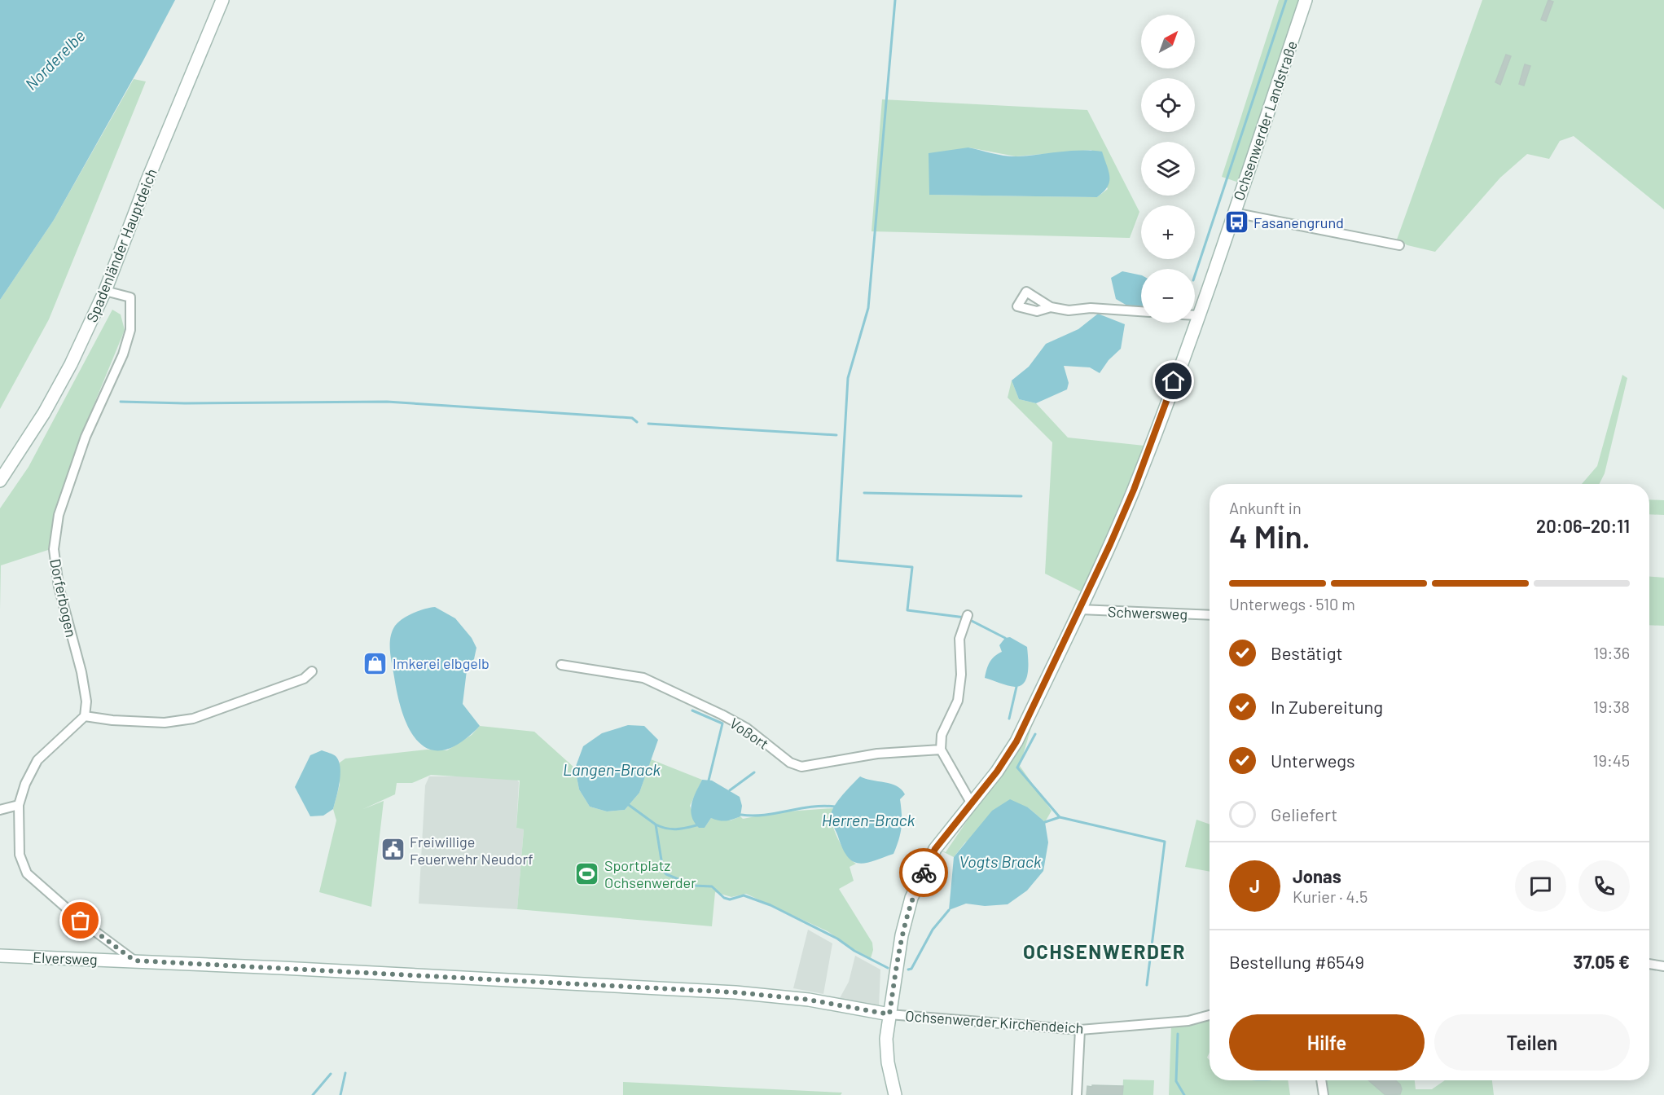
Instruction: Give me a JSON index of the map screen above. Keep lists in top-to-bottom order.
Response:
{
  "streets": {
    "street": [
      "Ochsenwerder Landstraße",
      "Spadenländer Hauptdeich",
      "Dorferbogen",
      "Schwersweg",
      "Voßort",
      "Elversweg",
      "Ochsenwerder Kirchendeich"
    ]
  },
  "crossings": [
    ["Ochsenwerder Landstraße", "Schwersweg"],
    ["Ochsenwerder Landstraße", "Elversweg"],
    ["Ochsenwerder Landstraße", "Ochsenwerder Kirchendeich"],
    ["Spadenländer Hauptdeich", "Dorferbogen"],
    ["Elversweg", "Ochsenwerder Kirchendeich"]
  ],
  "districts": ["OCHSENWERDER"],
  "water": [
    "Norderelbe",
    "Langen-Brack",
    "Herren-Brack",
    "Vogts Brack"
  ],
  "places": {
    "bus stop": ["Fasanengrund"],
    "shop": ["Imkerei elbgelb"],
    "public building": ["Freiwillige Feuerwehr Neudorf"],
    "sports": ["Sportplatz Ochsenwerder"]
  },
  "north": "top right",
  "page": {
    "map_buttons": ["+", "−"],
    "heading": ["4 Min.", "Ankunft in", "20:06–20:11"],
    "panel": [
      "Jonas",
      "Kurier · 4.5",
      "Bestellung #6549",
      "37.05 €"
    ],
    "bar": "Unterwegs · 510 m",
    "list": [
      ["Bestätigt", "19:36"],
      ["In Zubereitung", "19:38"],
      ["Unterwegs", "19:45"],
      "Geliefert"
    ],
    "round": "J",
    "buttons": ["Hilfe", "Teilen"]
  }
}
